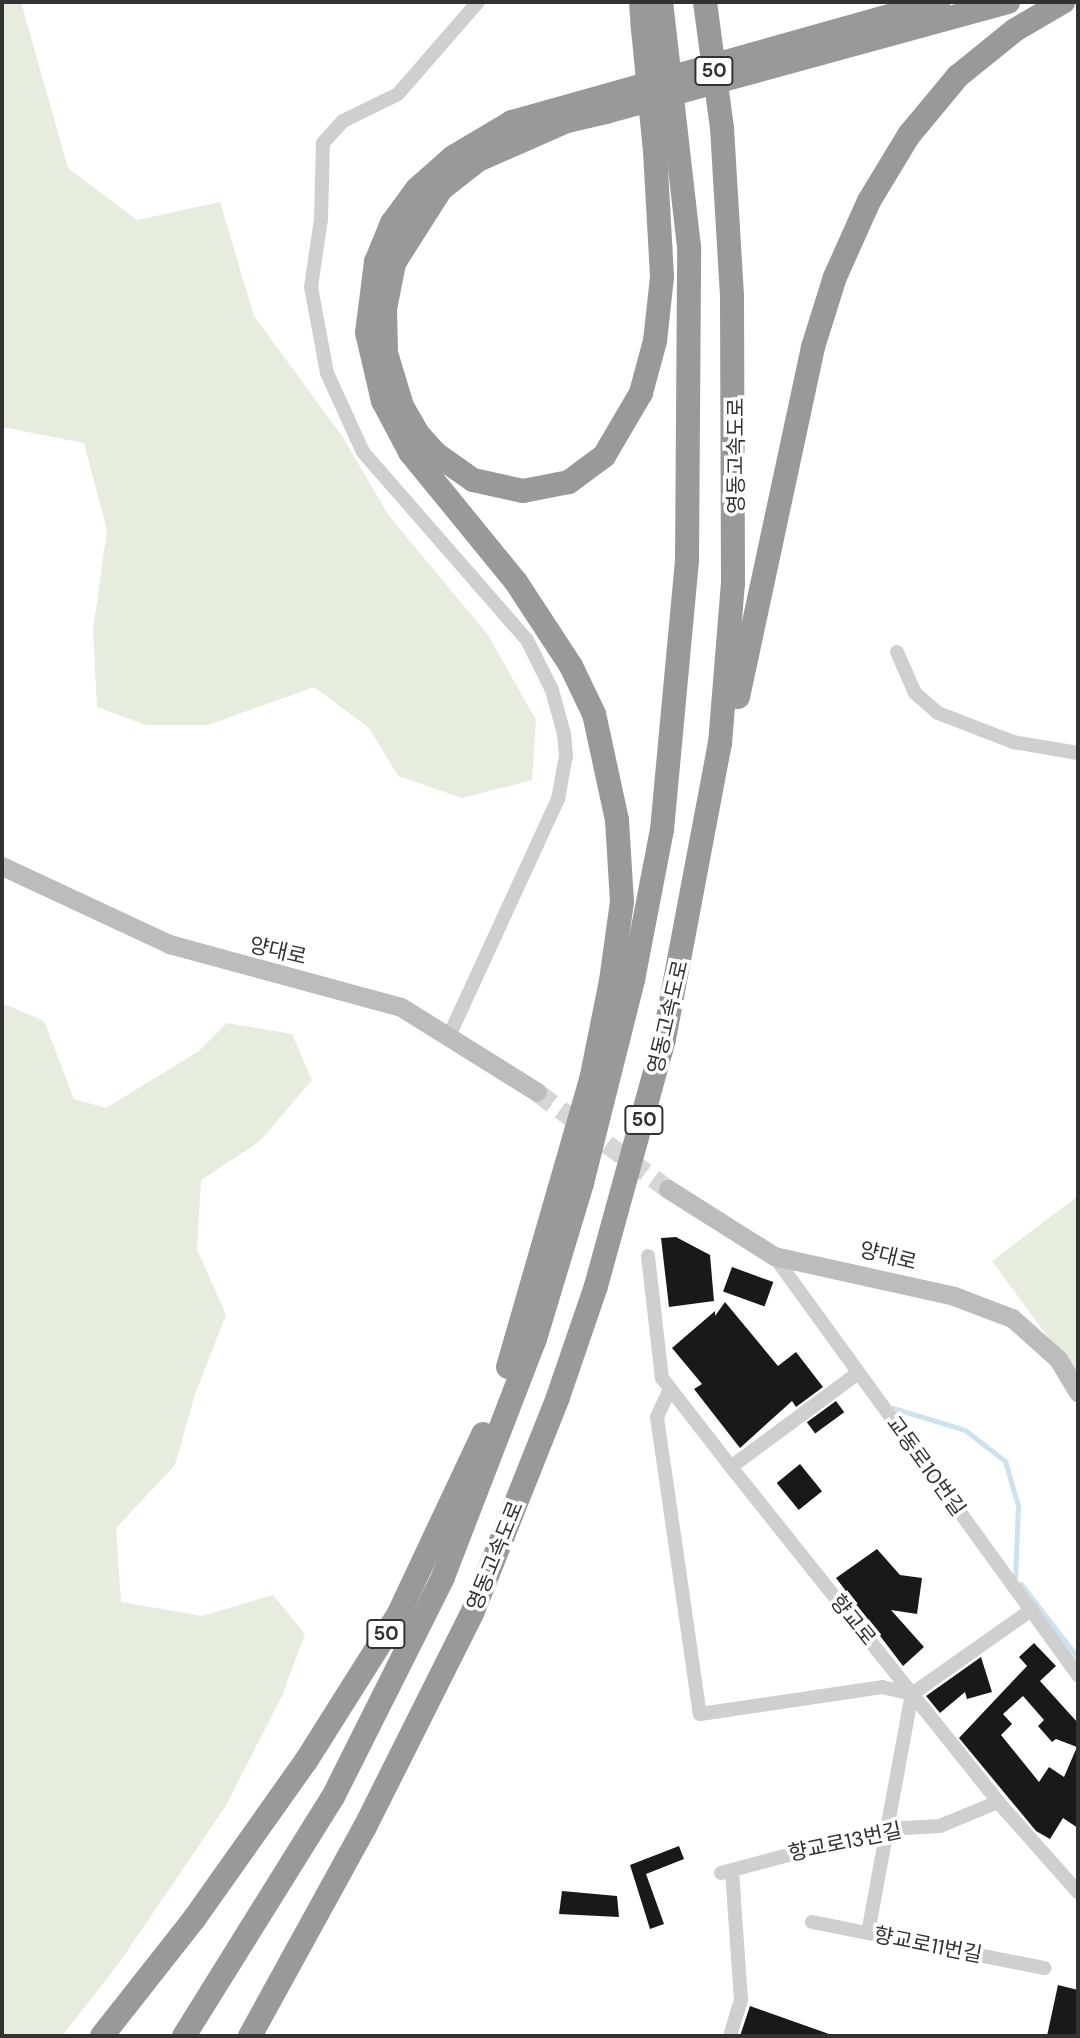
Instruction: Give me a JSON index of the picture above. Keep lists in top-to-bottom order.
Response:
{
  "streets": {
    "highway": ["50", "영동고속도로"],
    "street": [
      "양대로",
      "교동로10번길",
      "향교로",
      "향교로13번길",
      "향교로11번길"
    ]
  },
  "crossings": [
    ["양대로", "교동로10번길"],
    ["향교로", "향교로13번길"]
  ]
}
